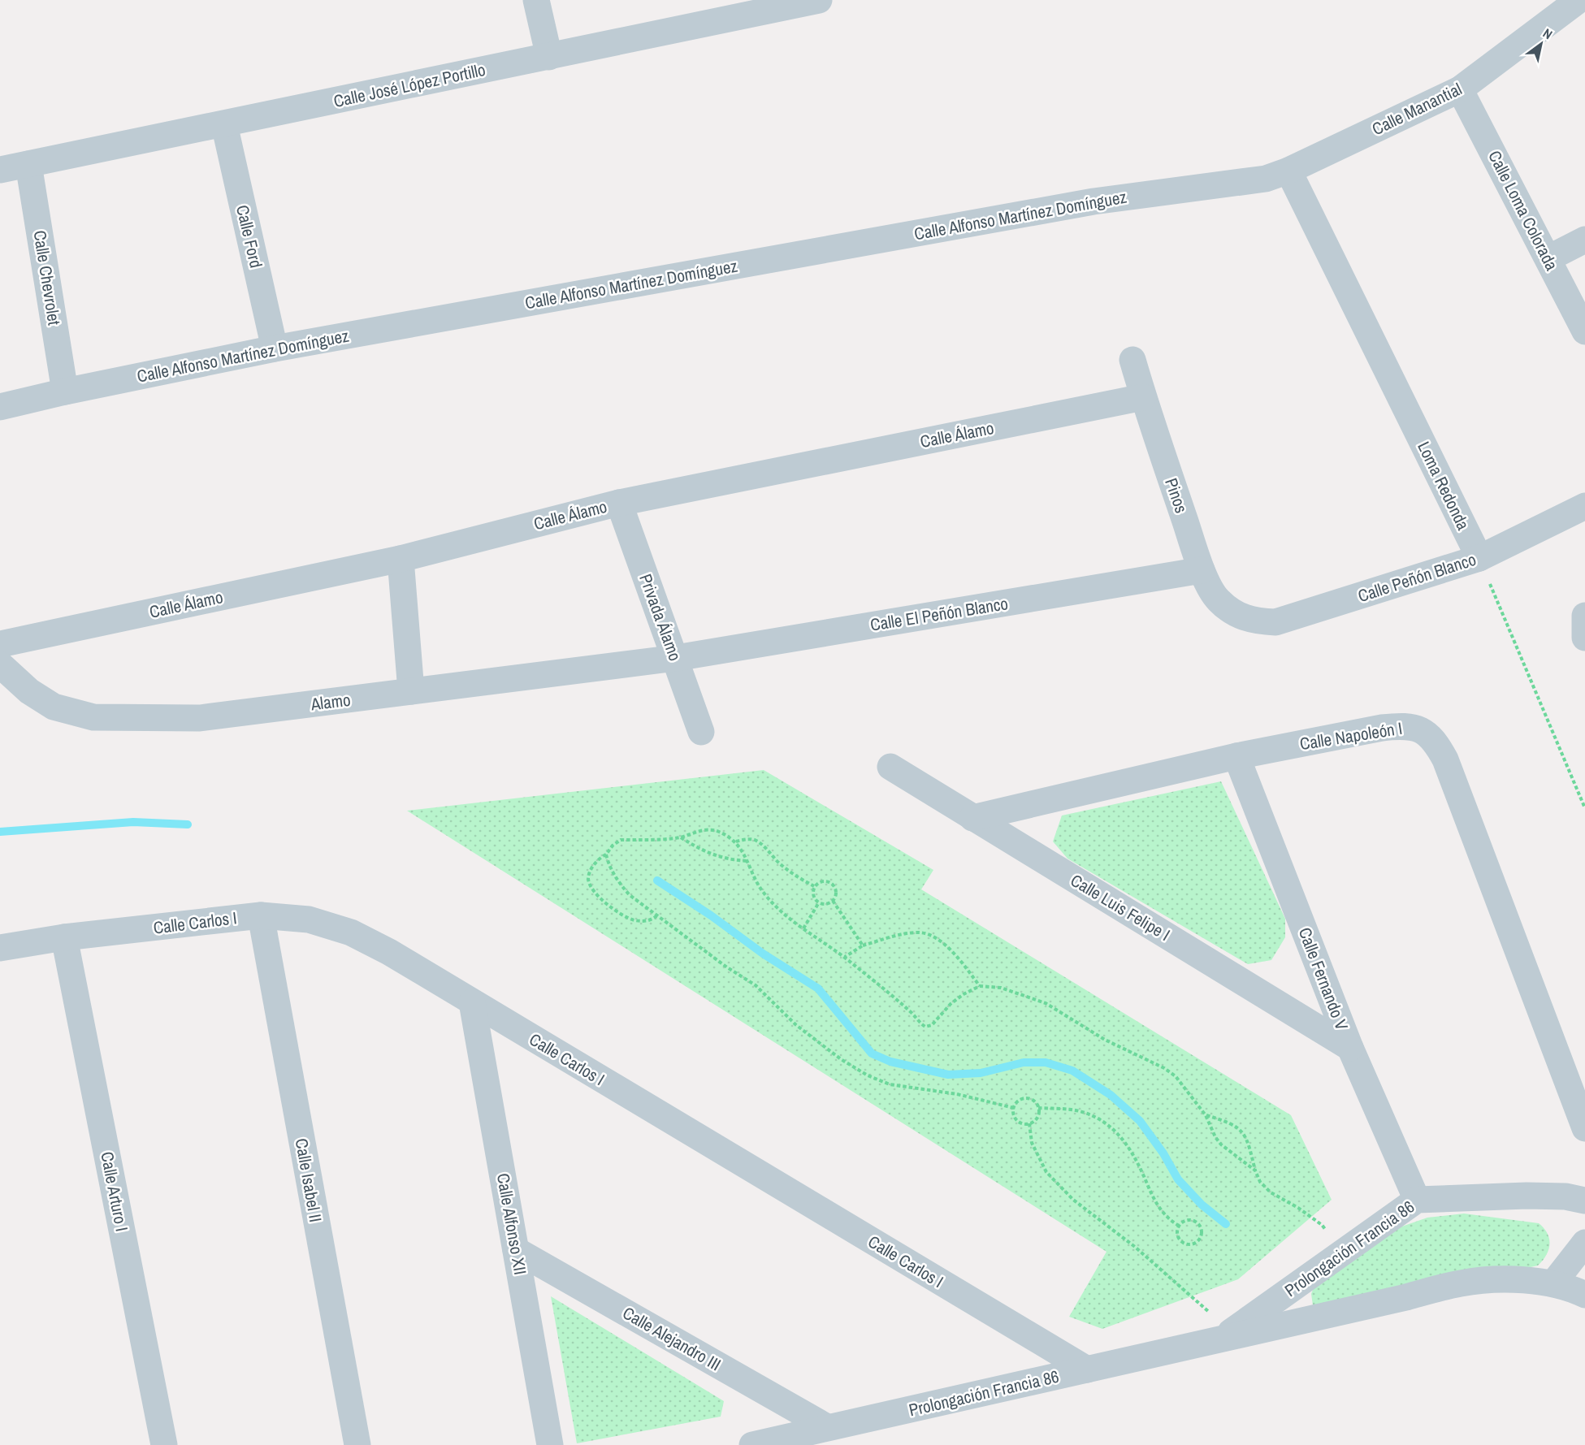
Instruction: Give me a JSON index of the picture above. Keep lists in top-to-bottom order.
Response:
{
  "streets": {
    "street": [
      "Calle José López Portillo",
      "Calle Manantial",
      "Calle Loma Colorada",
      "Calle Alfonso Martínez Domínguez",
      "Calle Ford",
      "Calle Chevrolet",
      "Calle Álamo",
      "Loma Redonda",
      "Pinos",
      "Calle Peñón Blanco",
      "Calle El Peñón Blanco",
      "Privada Álamo",
      "Alamo",
      "Calle Napoleón I",
      "Calle Luis Felipe I",
      "Calle Carlos I",
      "Calle Fernando V",
      "Calle Isabel II",
      "Calle Arturo I",
      "Calle Alfonso XII",
      "Prolongación Francia 86",
      "Calle Alejandro III"
    ]
  },
  "crossings": [
    ["Calle José López Portillo", "Calle Ford"],
    ["Calle José López Portillo", "Calle Chevrolet"],
    ["Calle Manantial", "Calle Loma Colorada"],
    ["Calle Manantial", "Calle Alfonso Martínez Domínguez"],
    ["Calle Manantial", "Loma Redonda"],
    ["Calle Alfonso Martínez Domínguez", "Calle Ford"],
    ["Calle Alfonso Martínez Domínguez", "Calle Chevrolet"],
    ["Calle Alfonso Martínez Domínguez", "Loma Redonda"],
    ["Calle Álamo", "Pinos"],
    ["Calle Álamo", "Privada Álamo"],
    ["Loma Redonda", "Calle Peñón Blanco"],
    ["Pinos", "Calle Peñón Blanco"],
    ["Pinos", "Calle El Peñón Blanco"],
    ["Calle El Peñón Blanco", "Privada Álamo"],
    ["Calle El Peñón Blanco", "Alamo"],
    ["Privada Álamo", "Alamo"],
    ["Calle Napoleón I", "Calle Luis Felipe I"],
    ["Calle Napoleón I", "Calle Fernando V"],
    ["Calle Luis Felipe I", "Calle Fernando V"],
    ["Calle Carlos I", "Calle Isabel II"],
    ["Calle Carlos I", "Calle Arturo I"],
    ["Calle Carlos I", "Calle Alfonso XII"],
    ["Calle Carlos I", "Prolongación Francia 86"],
    ["Calle Fernando V", "Prolongación Francia 86"],
    ["Calle Alfonso XII", "Calle Alejandro III"],
    ["Prolongación Francia 86", "Calle Alejandro III"]
  ],
  "north": "top right"
}
